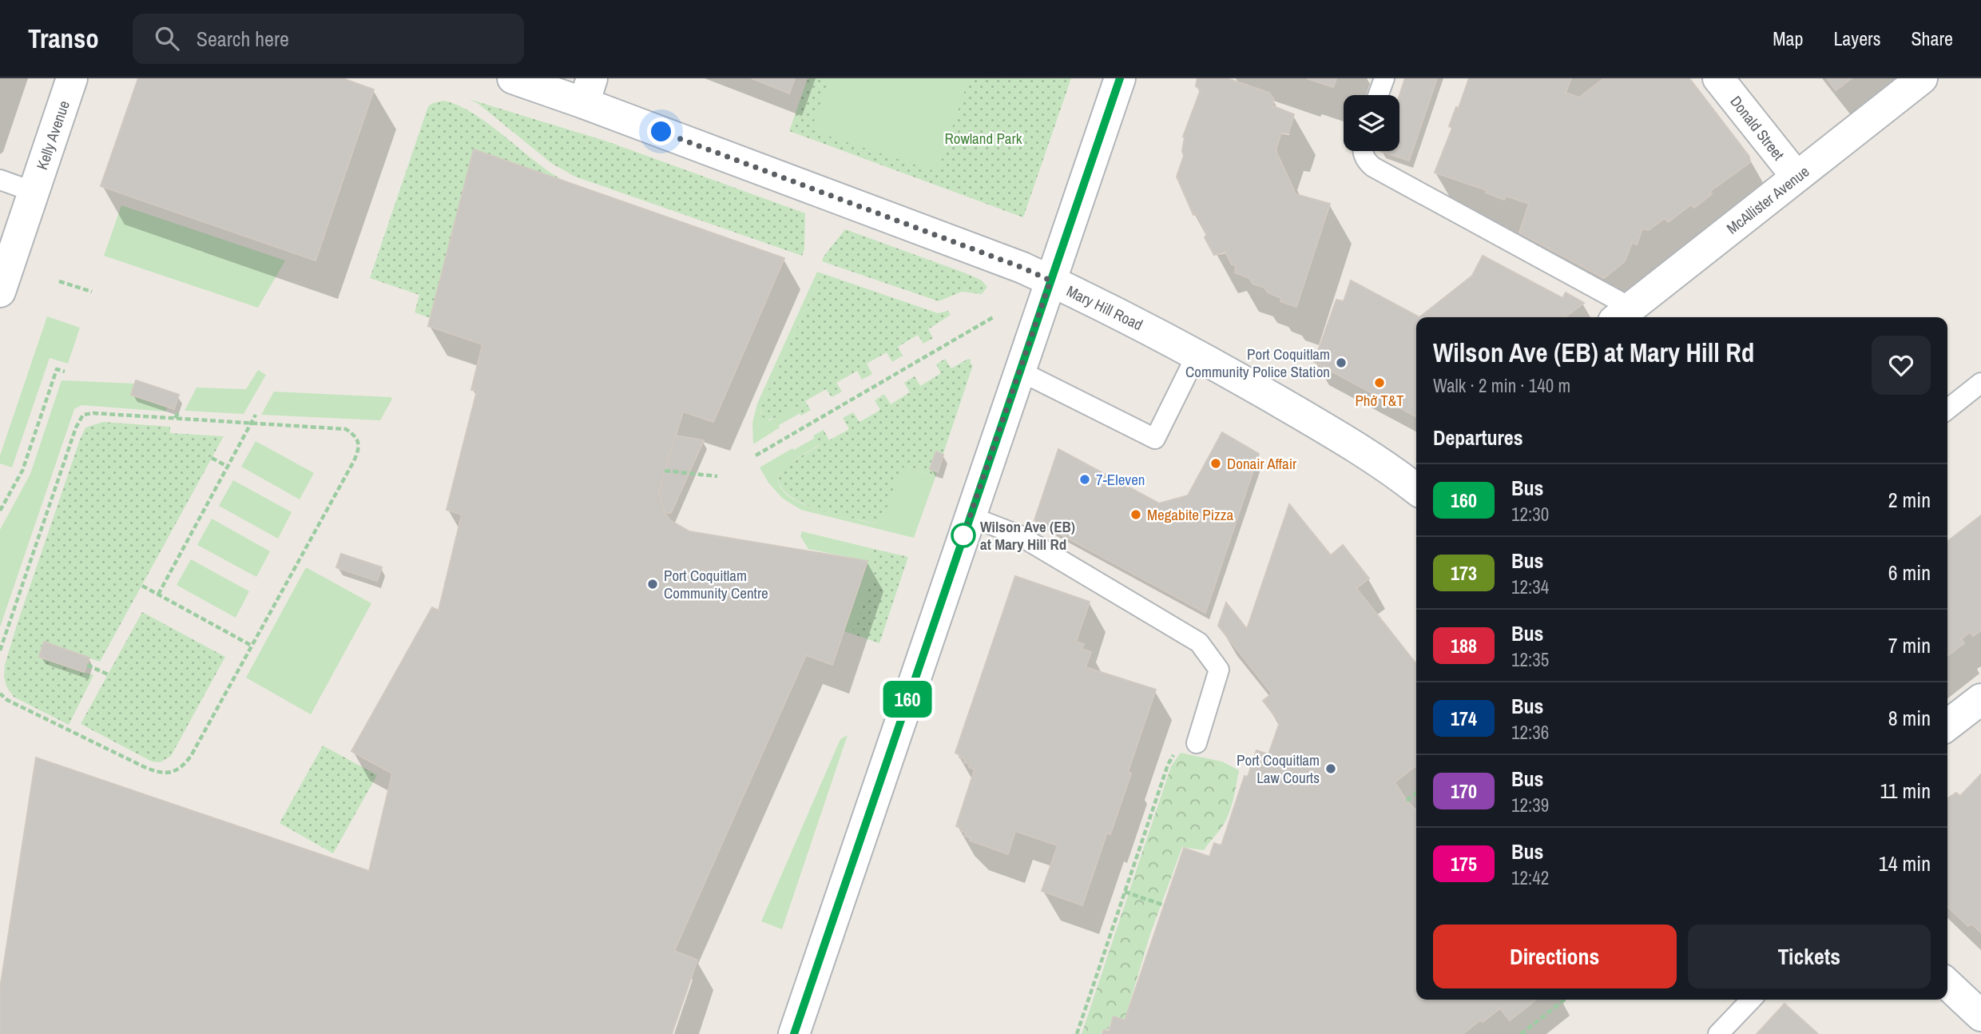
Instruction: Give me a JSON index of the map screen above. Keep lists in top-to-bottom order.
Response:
{
  "streets": {
    "street": [
      "Donald Street",
      "Kelly Avenue",
      "McAllister Avenue",
      "Mary Hill Road"
    ]
  },
  "crossings": [
    ["Donald Street", "McAllister Avenue"]
  ],
  "parks": ["Rowland Park"],
  "places": [
    "Port Coquitlam Community Police Station",
    "Phở T&T",
    "Donair Affair",
    "7-Eleven",
    "Megabite Pizza",
    "Wilson Ave (EB) at Mary Hill Rd",
    "Port Coquitlam Community Centre",
    "Port Coquitlam Law Courts"
  ],
  "lines": ["bus line 160"],
  "page": {
    "header": "Transo",
    "search": "Search here",
    "nav": ["Map", "Layers", "Share"],
    "on_map": "160",
    "heading": [
      ["Wilson Ave (EB) at Mary Hill Rd", "Walk · 2 min · 140 m"],
      "Departures"
    ],
    "list": [
      {
        "mark": "160",
        "name": "Bus",
        "note": "12:30",
        "value": "2 min"
      },
      {
        "mark": "173",
        "name": "Bus",
        "note": "12:34",
        "value": "6 min"
      },
      {
        "mark": "188",
        "name": "Bus",
        "note": "12:35",
        "value": "7 min"
      },
      {
        "mark": "174",
        "name": "Bus",
        "note": "12:36",
        "value": "8 min"
      },
      {
        "mark": "170",
        "name": "Bus",
        "note": "12:39",
        "value": "11 min"
      },
      {
        "mark": "175",
        "name": "Bus",
        "note": "12:42",
        "value": "14 min"
      }
    ],
    "buttons": ["Directions", "Tickets"]
  }
}
